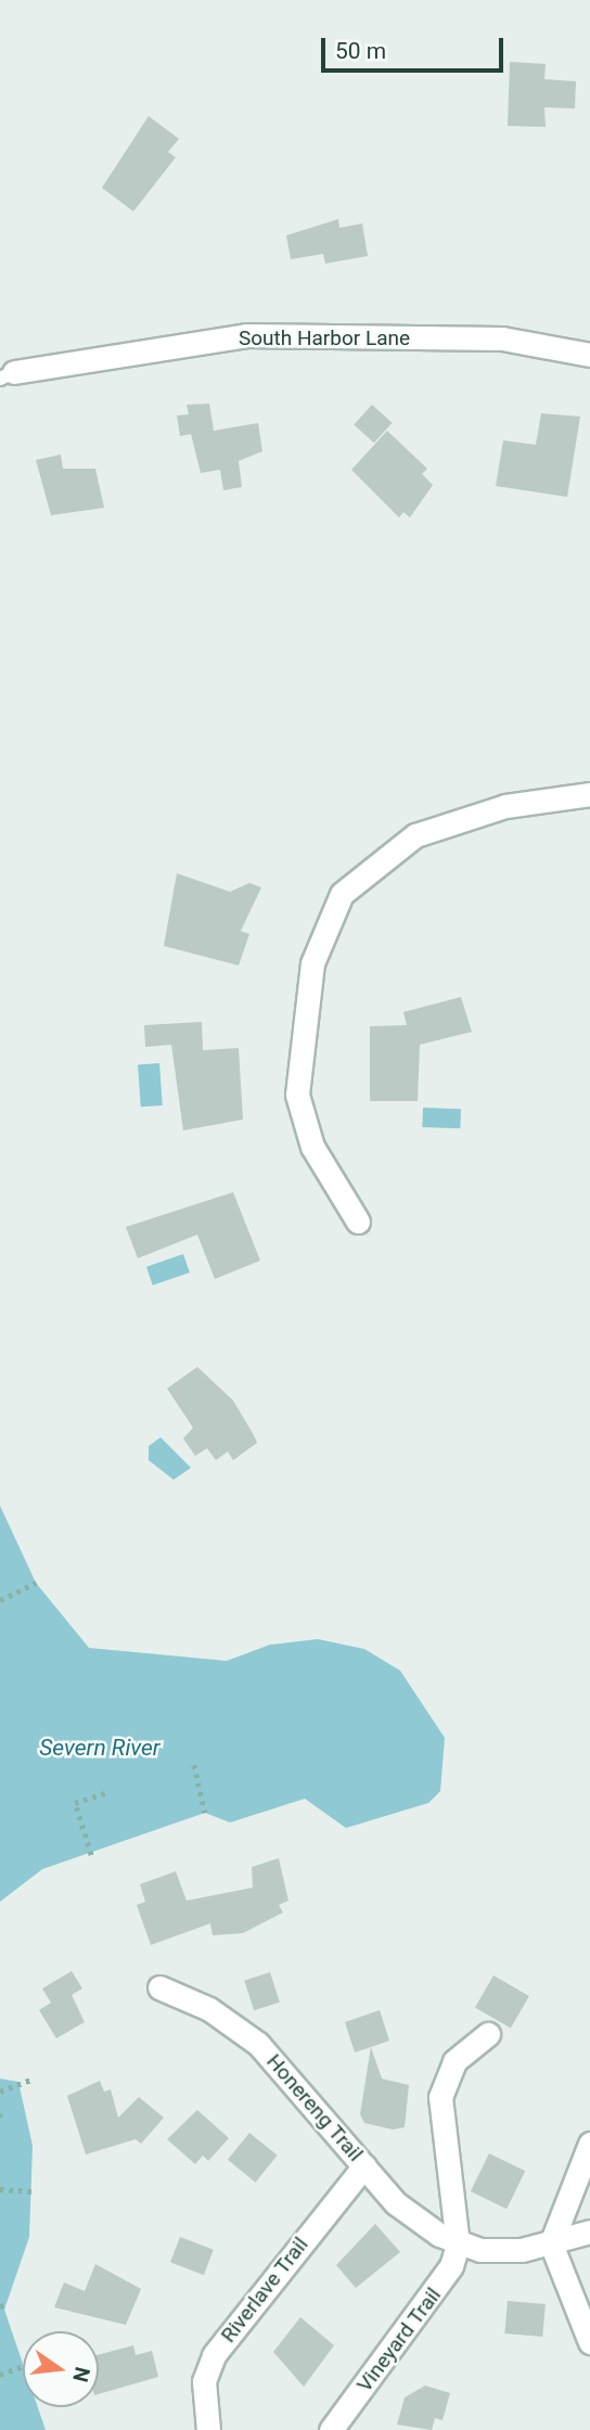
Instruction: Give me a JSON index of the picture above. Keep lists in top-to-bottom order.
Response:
{
  "streets": {
    "street": [
      "South Harbor Lane",
      "Honereng Trail",
      "Riverlave Trail",
      "Vineyard Trail"
    ]
  },
  "crossings": [
    ["Honereng Trail", "Riverlave Trail"],
    ["Honereng Trail", "Vineyard Trail"]
  ],
  "water": ["Severn River"],
  "scale_bar": "50 m",
  "north": "right"
}
